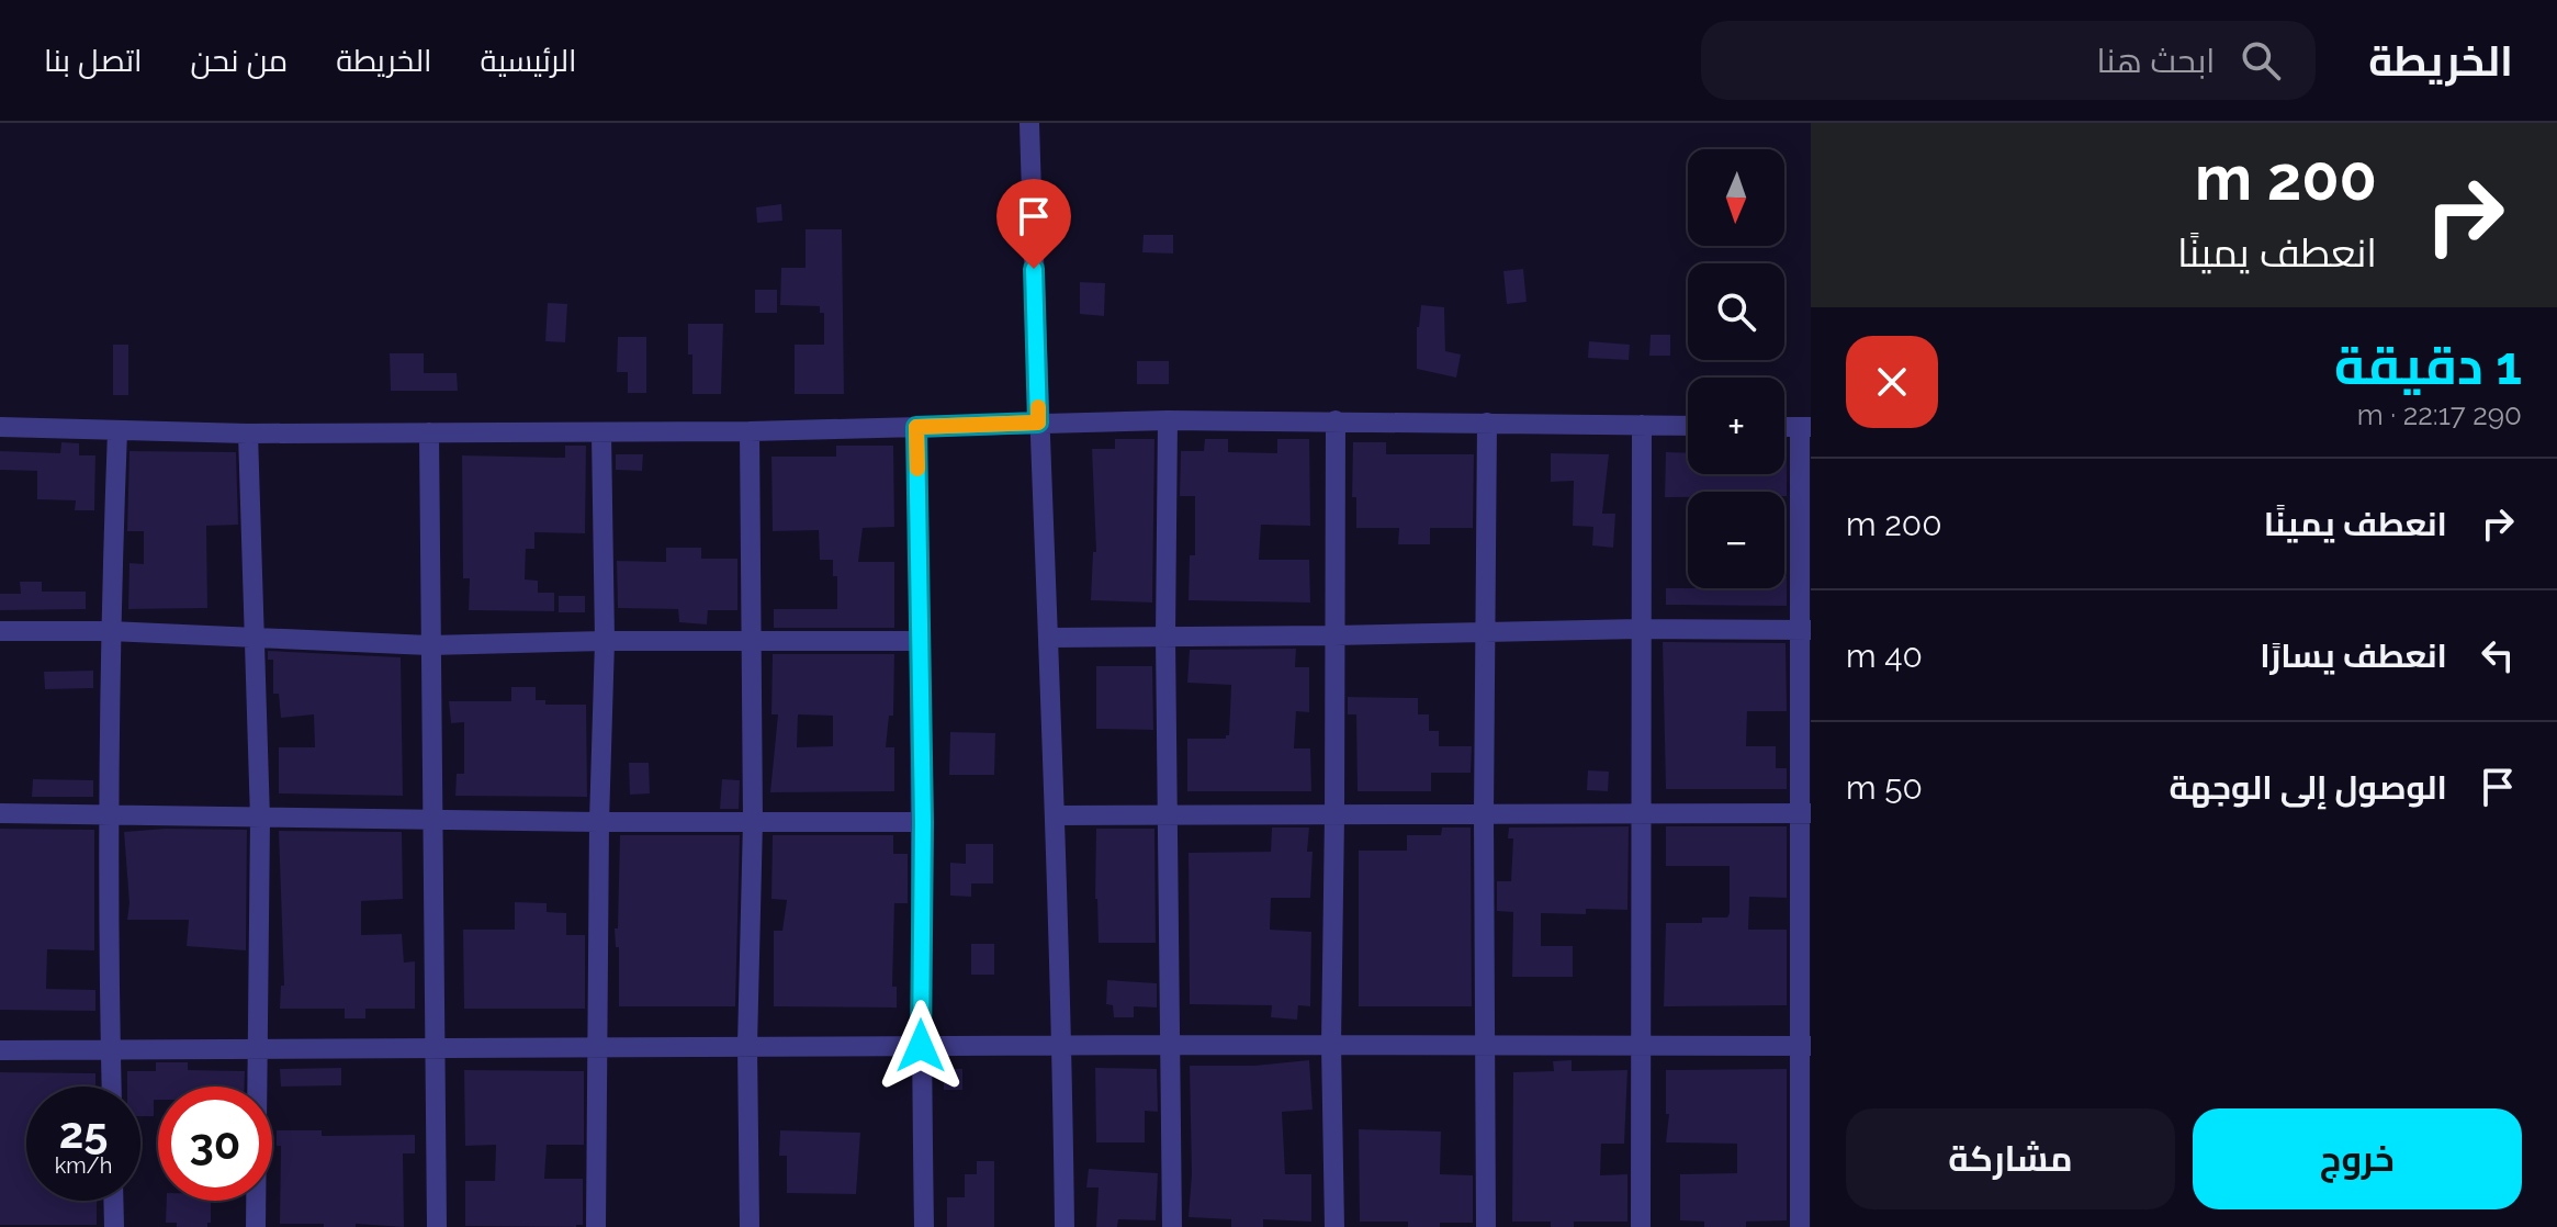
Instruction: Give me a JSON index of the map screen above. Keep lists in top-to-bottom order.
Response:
{
  "north": "bottom",
  "page": {
    "header": "الخريطة",
    "search": "ابحث هنا",
    "nav": [
      "الرئيسية",
      "الخريطة",
      "من نحن",
      "اتصل بنا"
    ],
    "turn": ["200 m", "انعطف يمينًا"],
    "map_buttons": ["+", "−"],
    "heading": ["1 دقيقة", "290 m · 22:17"],
    "list": [
      {
        "name": "انعطف يمينًا",
        "value": "200 m"
      },
      {
        "name": "انعطف يسارًا",
        "value": "40 m"
      },
      {
        "name": "الوصول إلى الوجهة",
        "value": "50 m"
      }
    ],
    "speed": "25 km/h",
    "limit": "30",
    "buttons": ["خروج", "مشاركة"]
  }
}
